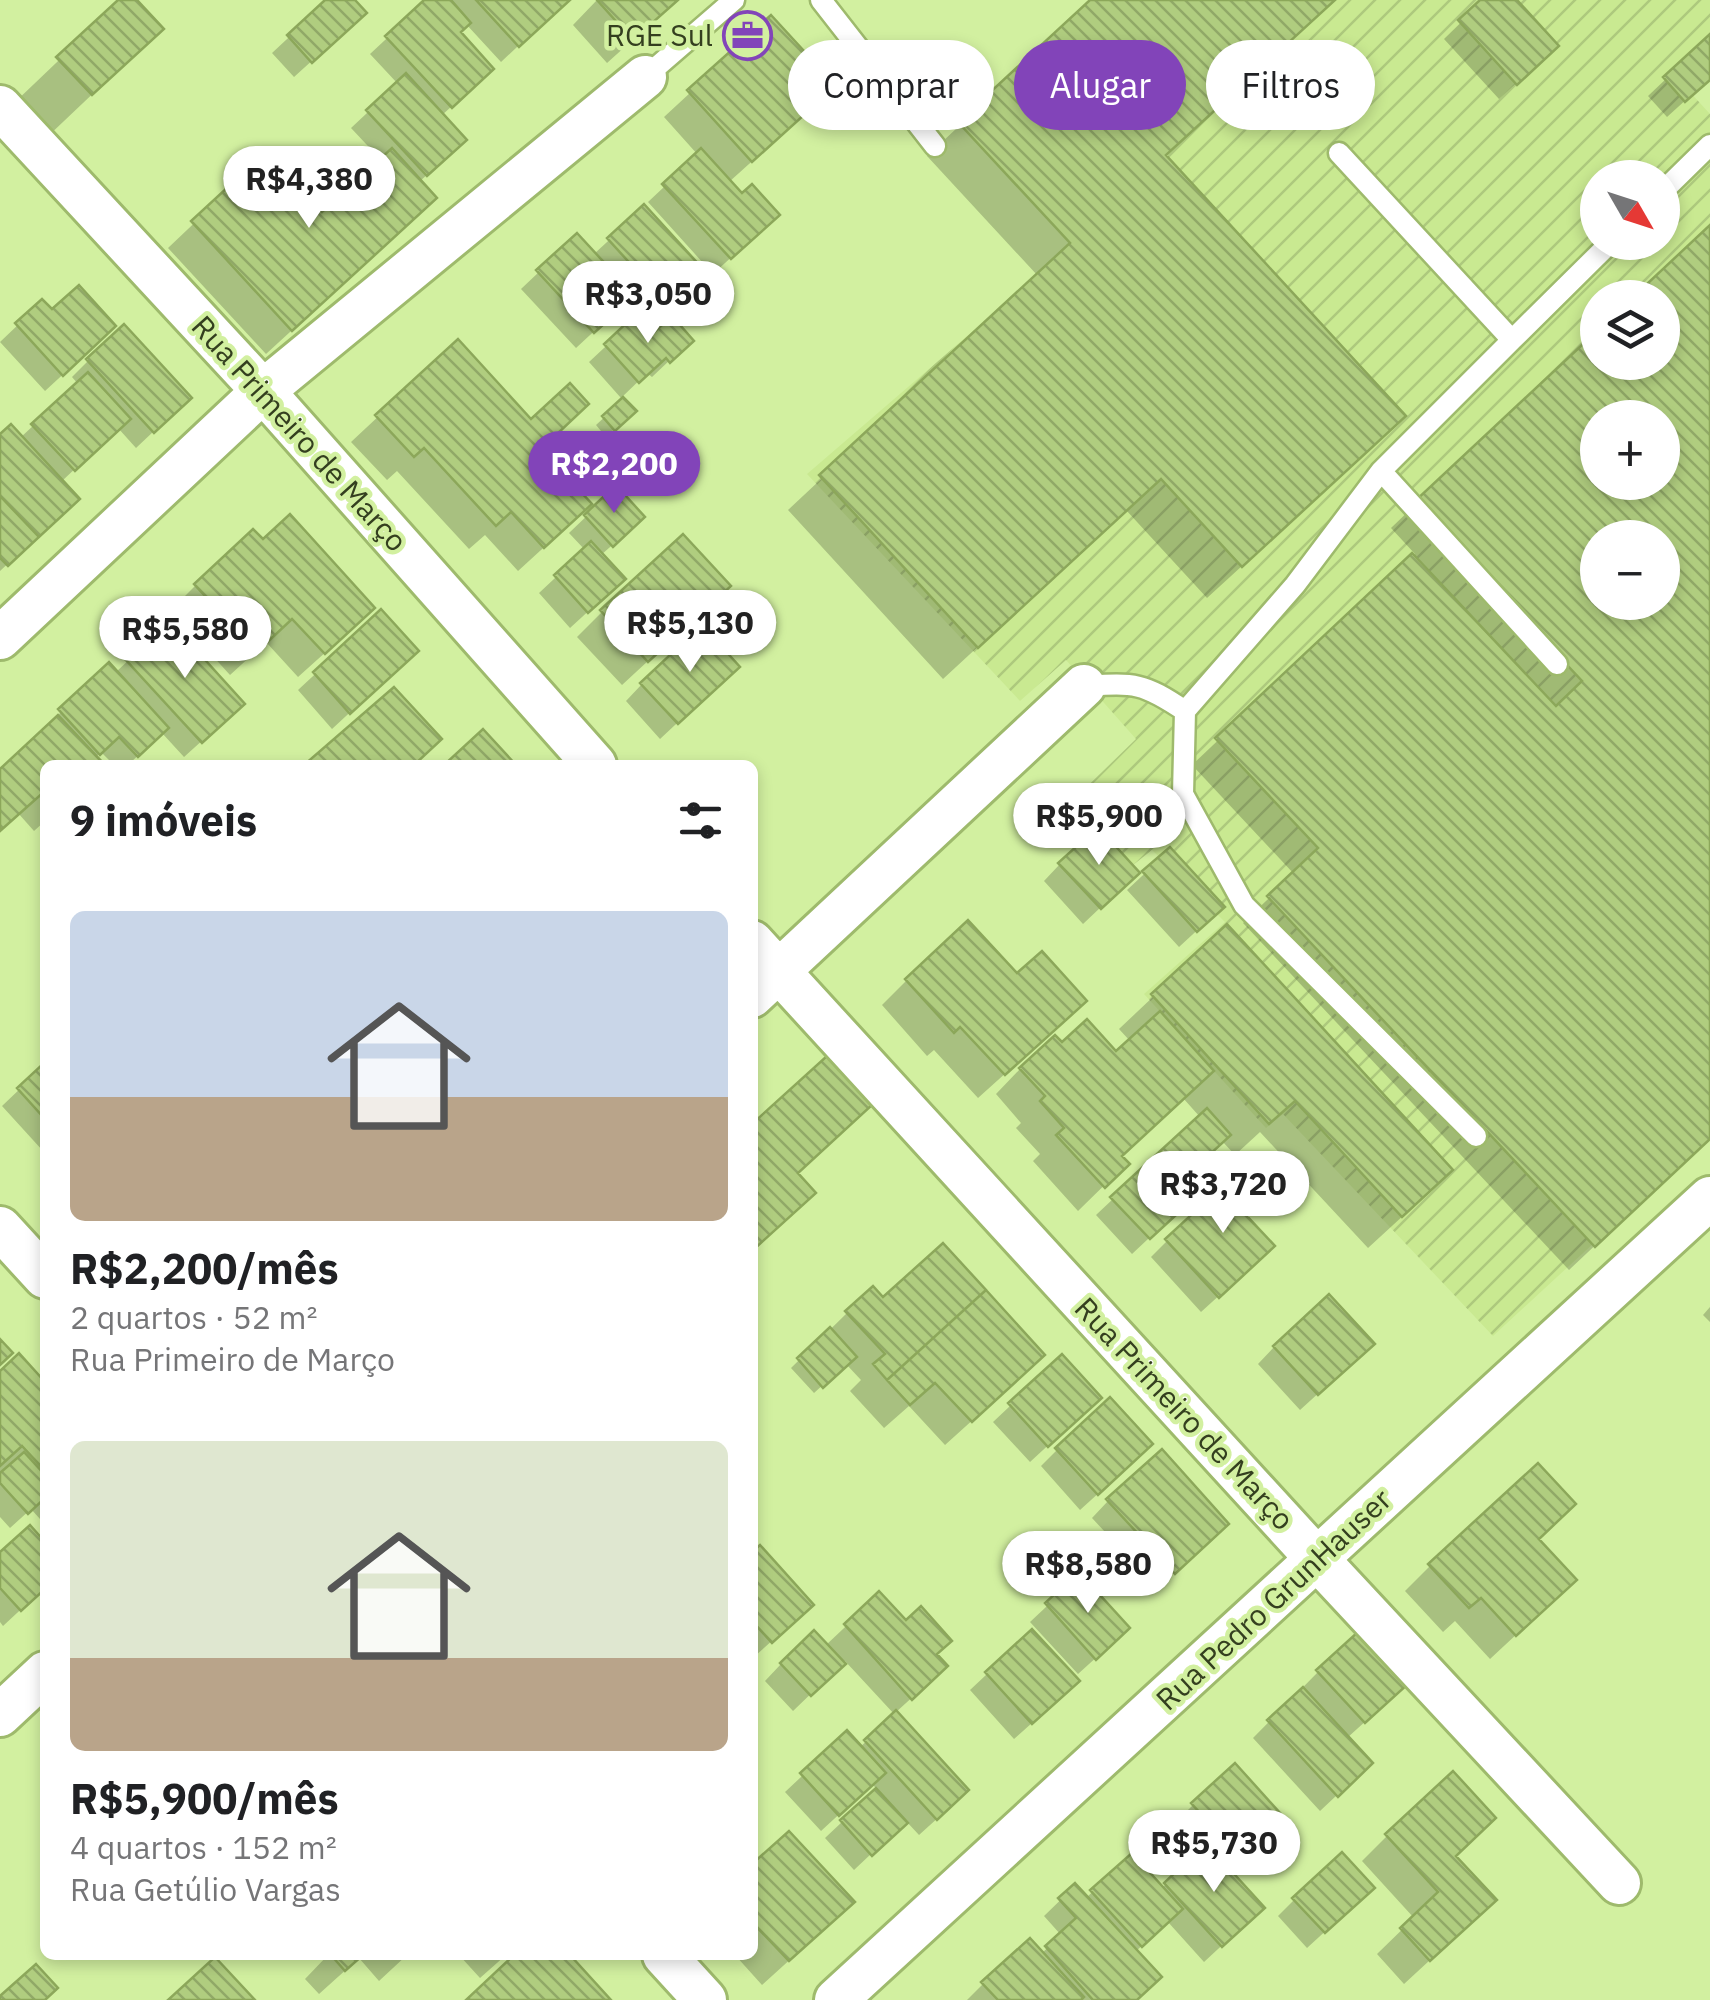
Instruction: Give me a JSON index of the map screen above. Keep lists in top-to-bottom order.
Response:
{
  "streets": {
    "street": ["Rua Primeiro de Março", "Rua Pedro GrunHauser"]
  },
  "crossings": [
    ["Rua Primeiro de Março", "Rua Pedro GrunHauser"]
  ],
  "places": {
    "office": ["RGE Sul"]
  },
  "north": "bottom right",
  "page": {
    "chip": ["Comprar", "Alugar", "Filtros"],
    "price": [
      "R$4,380",
      "R$3,050",
      "R$2,200",
      "R$5,130",
      "R$5,580",
      "R$5,900",
      "R$3,720",
      "R$8,580",
      "R$5,730"
    ],
    "map_buttons": ["+", "−"],
    "heading": "9 imóveis",
    "list": [
      {
        "name": "R$2,200/mês",
        "note": "2 quartos · 52 m² · Rua Primeiro de Março"
      },
      {
        "name": "R$5,900/mês",
        "note": "4 quartos · 152 m² · Rua Getúlio Vargas"
      }
    ]
  }
}
